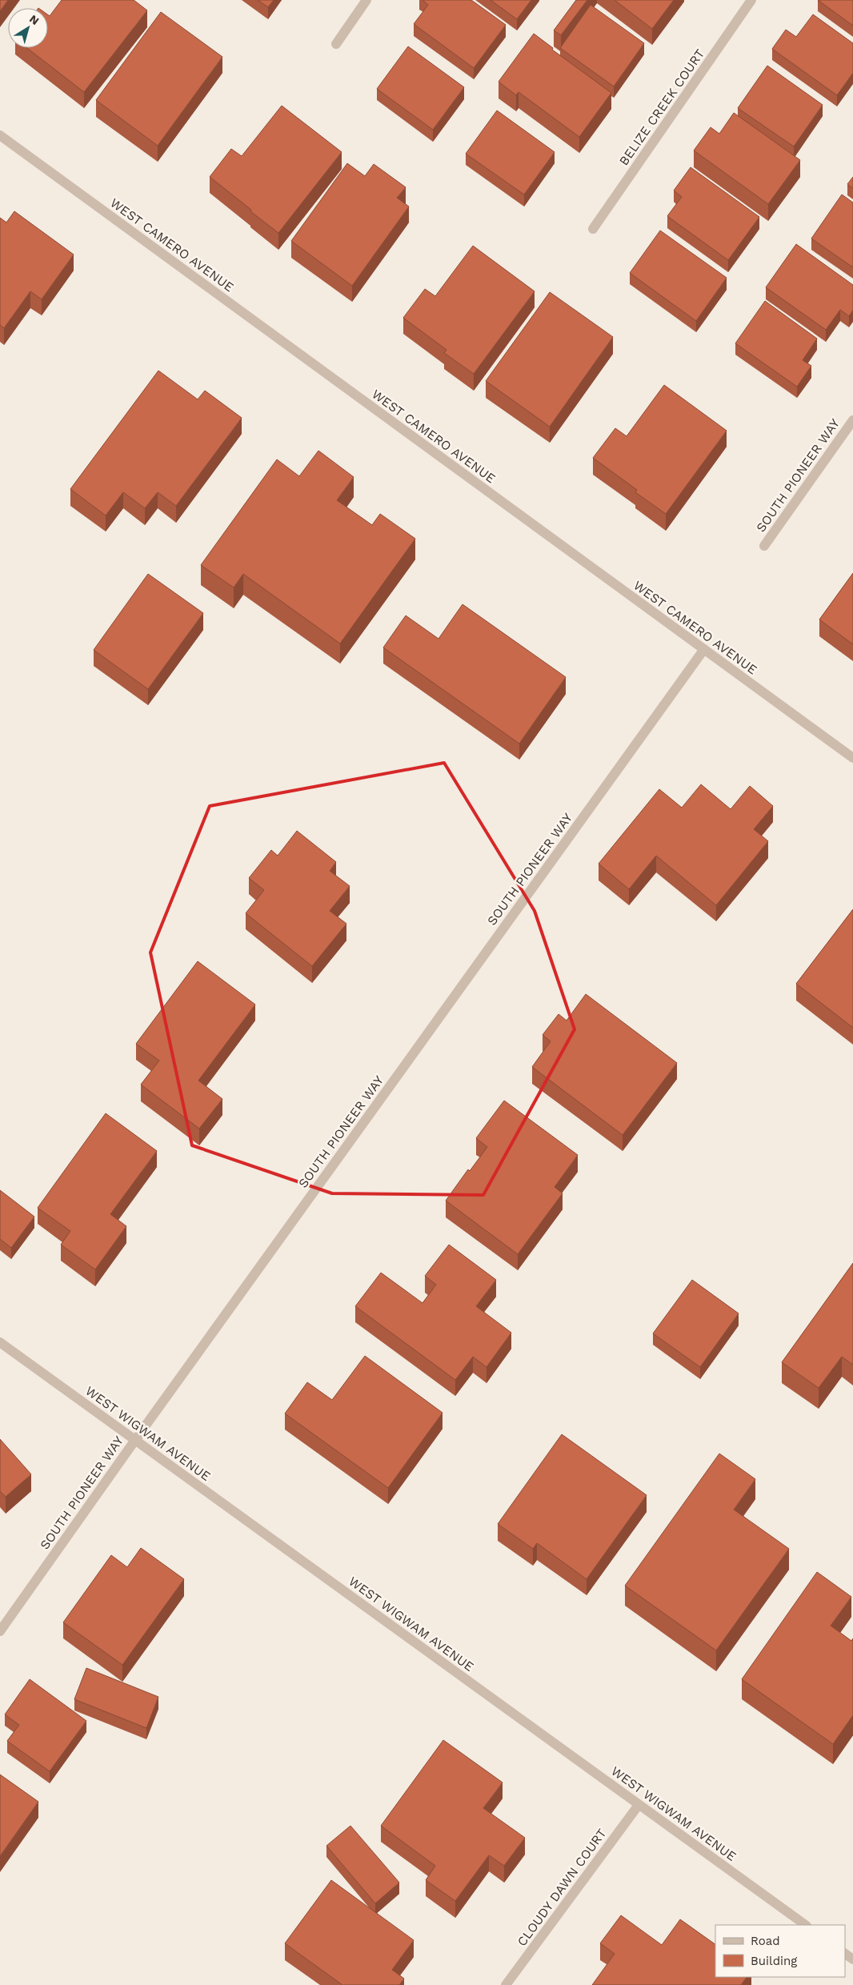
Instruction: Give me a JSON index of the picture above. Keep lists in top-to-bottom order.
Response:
{
  "streets": {
    "street": [
      "BELIZE CREEK COURT",
      "WEST CAMERO AVENUE",
      "SOUTH PIONEER WAY",
      "WEST WIGWAM AVENUE",
      "CLOUDY DAWN COURT"
    ]
  },
  "crossings": [
    ["WEST CAMERO AVENUE", "SOUTH PIONEER WAY"],
    ["SOUTH PIONEER WAY", "WEST WIGWAM AVENUE"],
    ["WEST WIGWAM AVENUE", "CLOUDY DAWN COURT"]
  ],
  "legend": ["Road", "Building"],
  "north": "top right"
}
